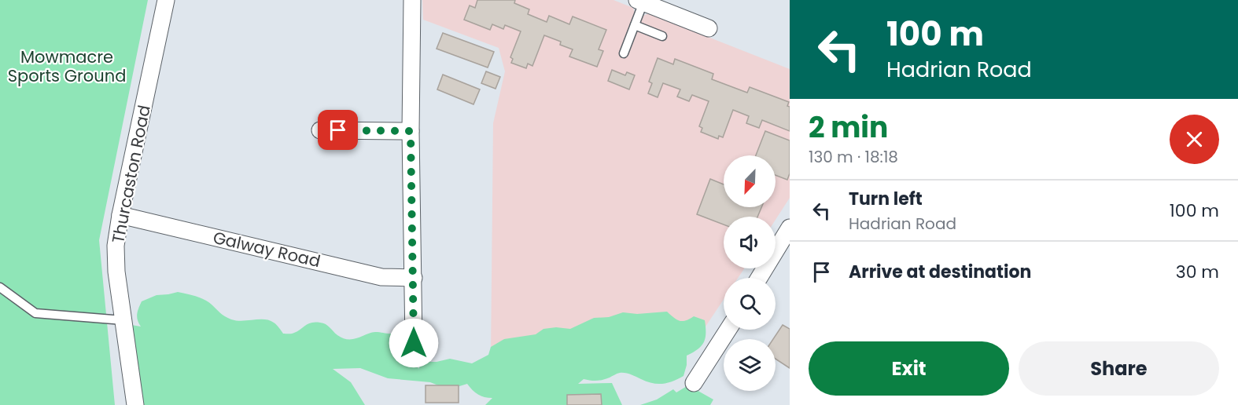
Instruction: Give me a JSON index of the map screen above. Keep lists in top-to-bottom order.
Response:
{
  "streets": {
    "street": ["Thurcaston Road", "Galway Road"]
  },
  "crossings": [
    ["Thurcaston Road", "Galway Road"]
  ],
  "parks": ["Mowmacre Sports Ground"],
  "north": "bottom left",
  "page": {
    "turn": ["100 m", "Hadrian Road"],
    "heading": ["2 min", "130 m · 18:18"],
    "list": [
      {
        "name": "Turn left",
        "note": "Hadrian Road",
        "value": "100 m"
      },
      {
        "name": "Arrive at destination",
        "value": "30 m"
      }
    ],
    "buttons": ["Exit", "Share"]
  }
}
